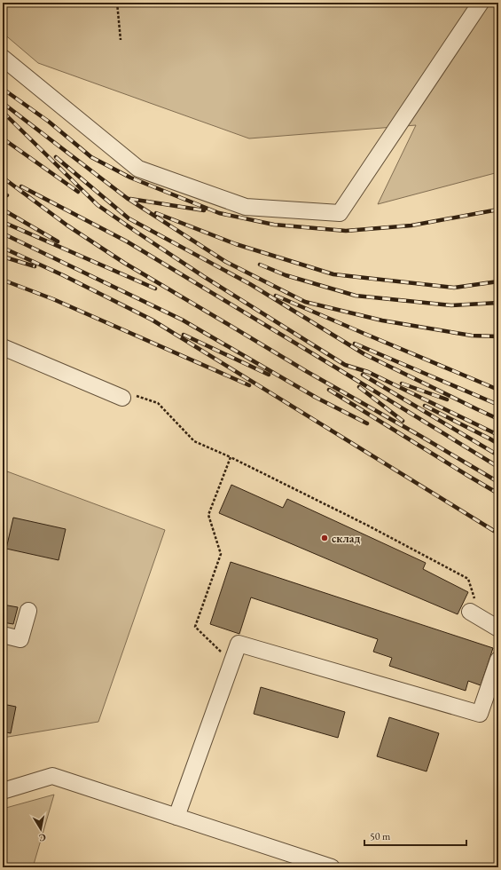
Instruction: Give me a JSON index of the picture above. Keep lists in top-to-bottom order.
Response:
{
  "places": ["склад"],
  "scale_bar": "50 m",
  "north": "bottom"
}
